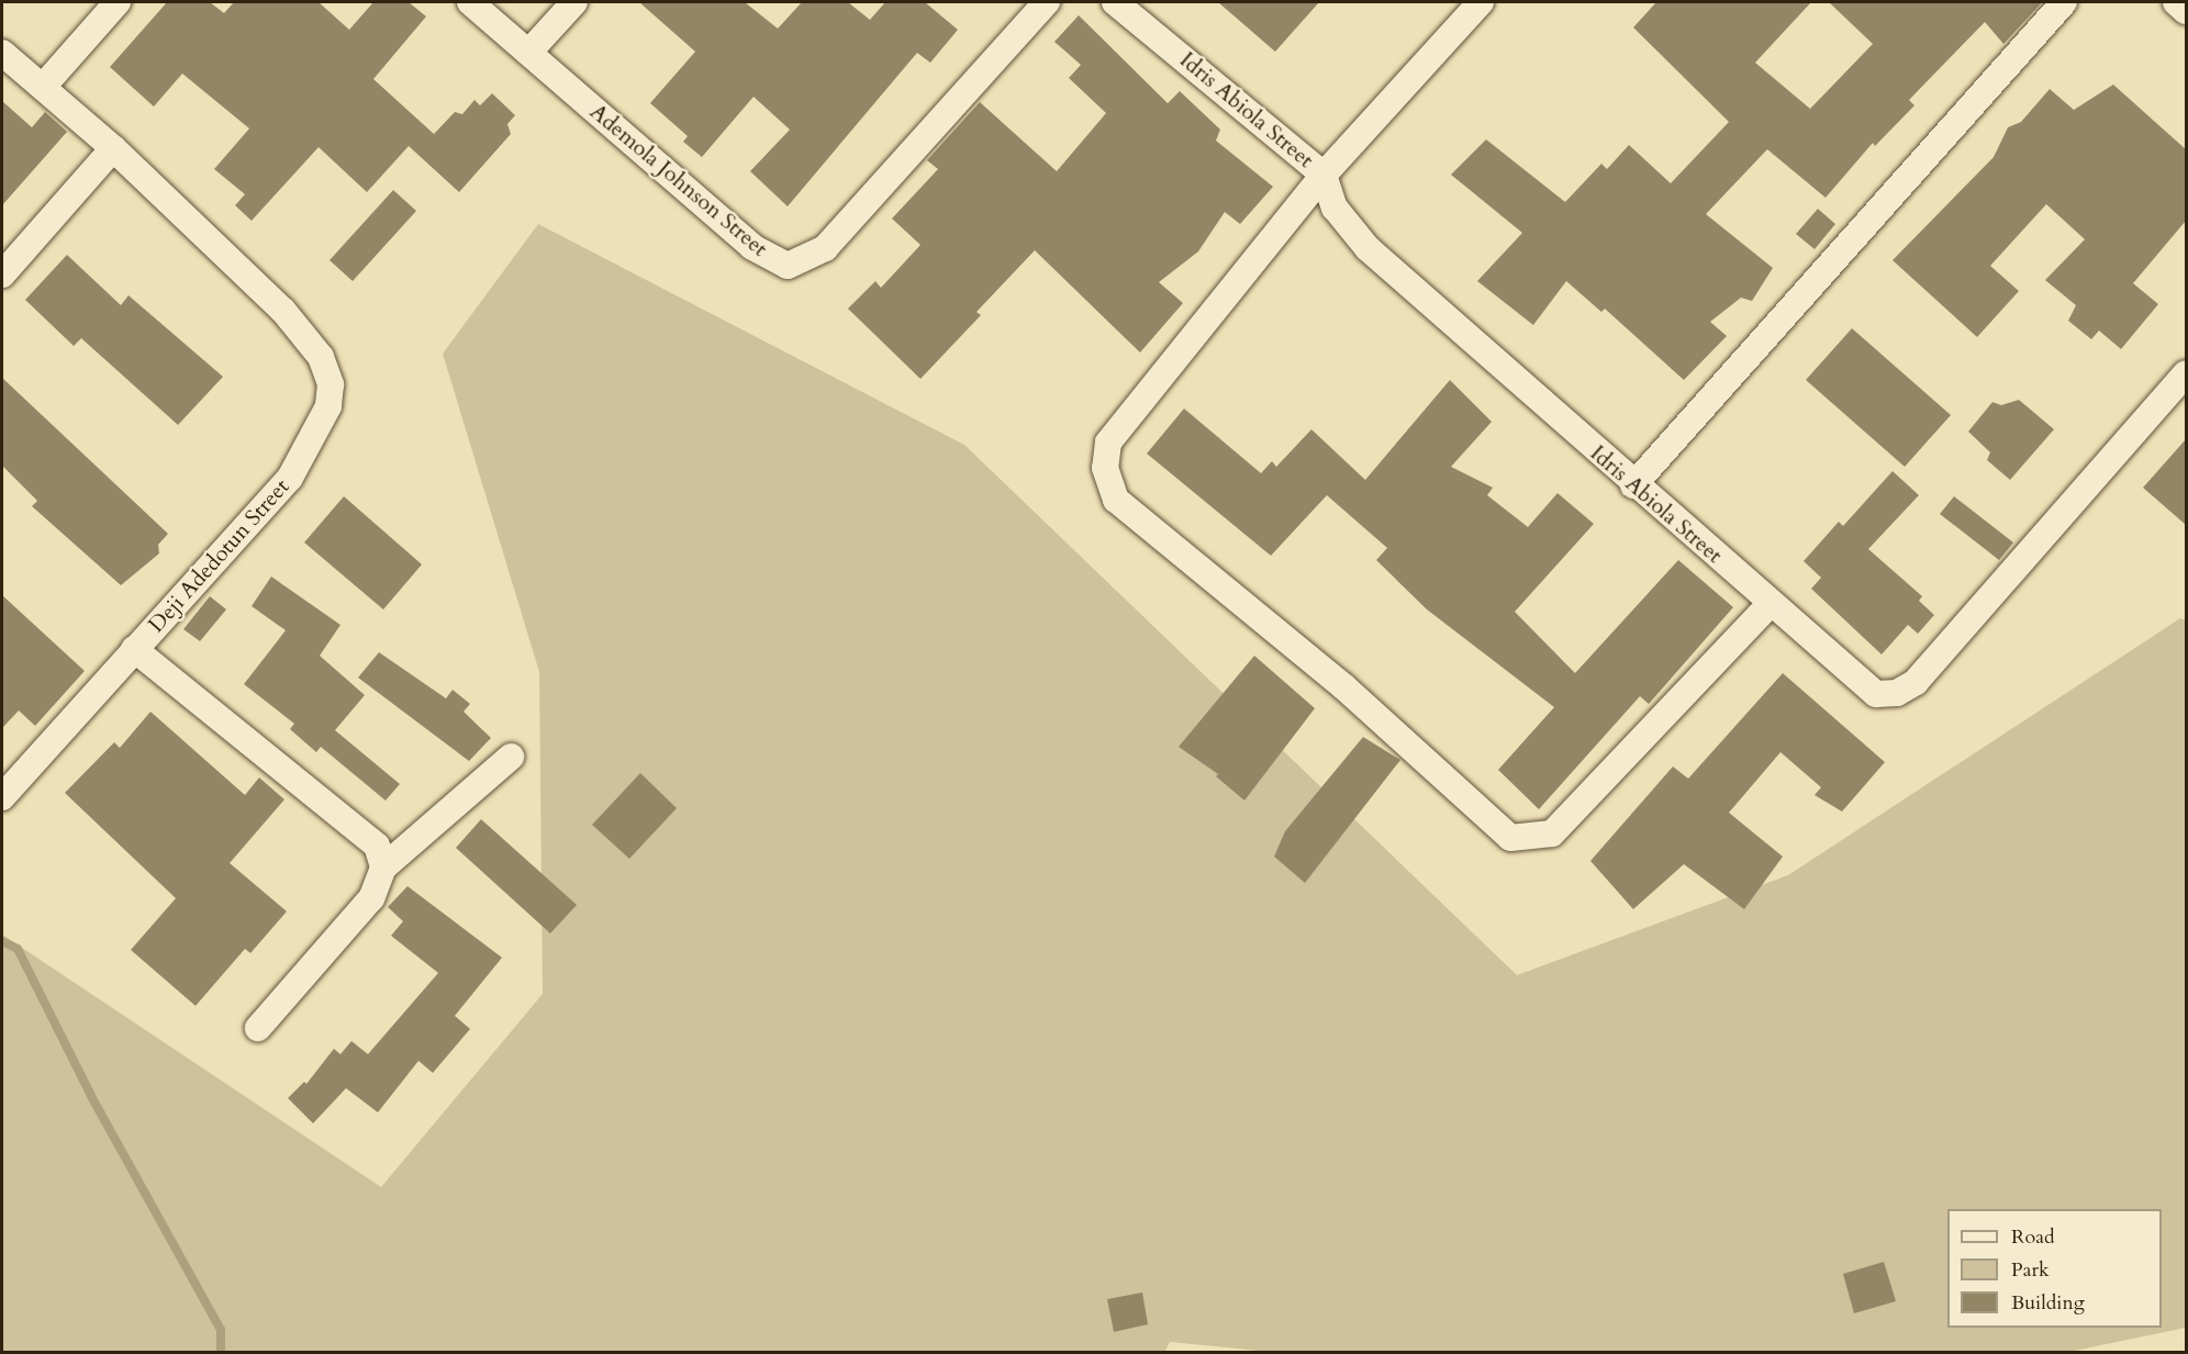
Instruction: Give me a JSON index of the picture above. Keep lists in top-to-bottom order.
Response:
{
  "streets": {
    "street": ["Idris Abiola Street", "Ademola Johnson Street", "Deji Adedotun Street"]
  },
  "legend": ["Road", "Park", "Building"]
}
